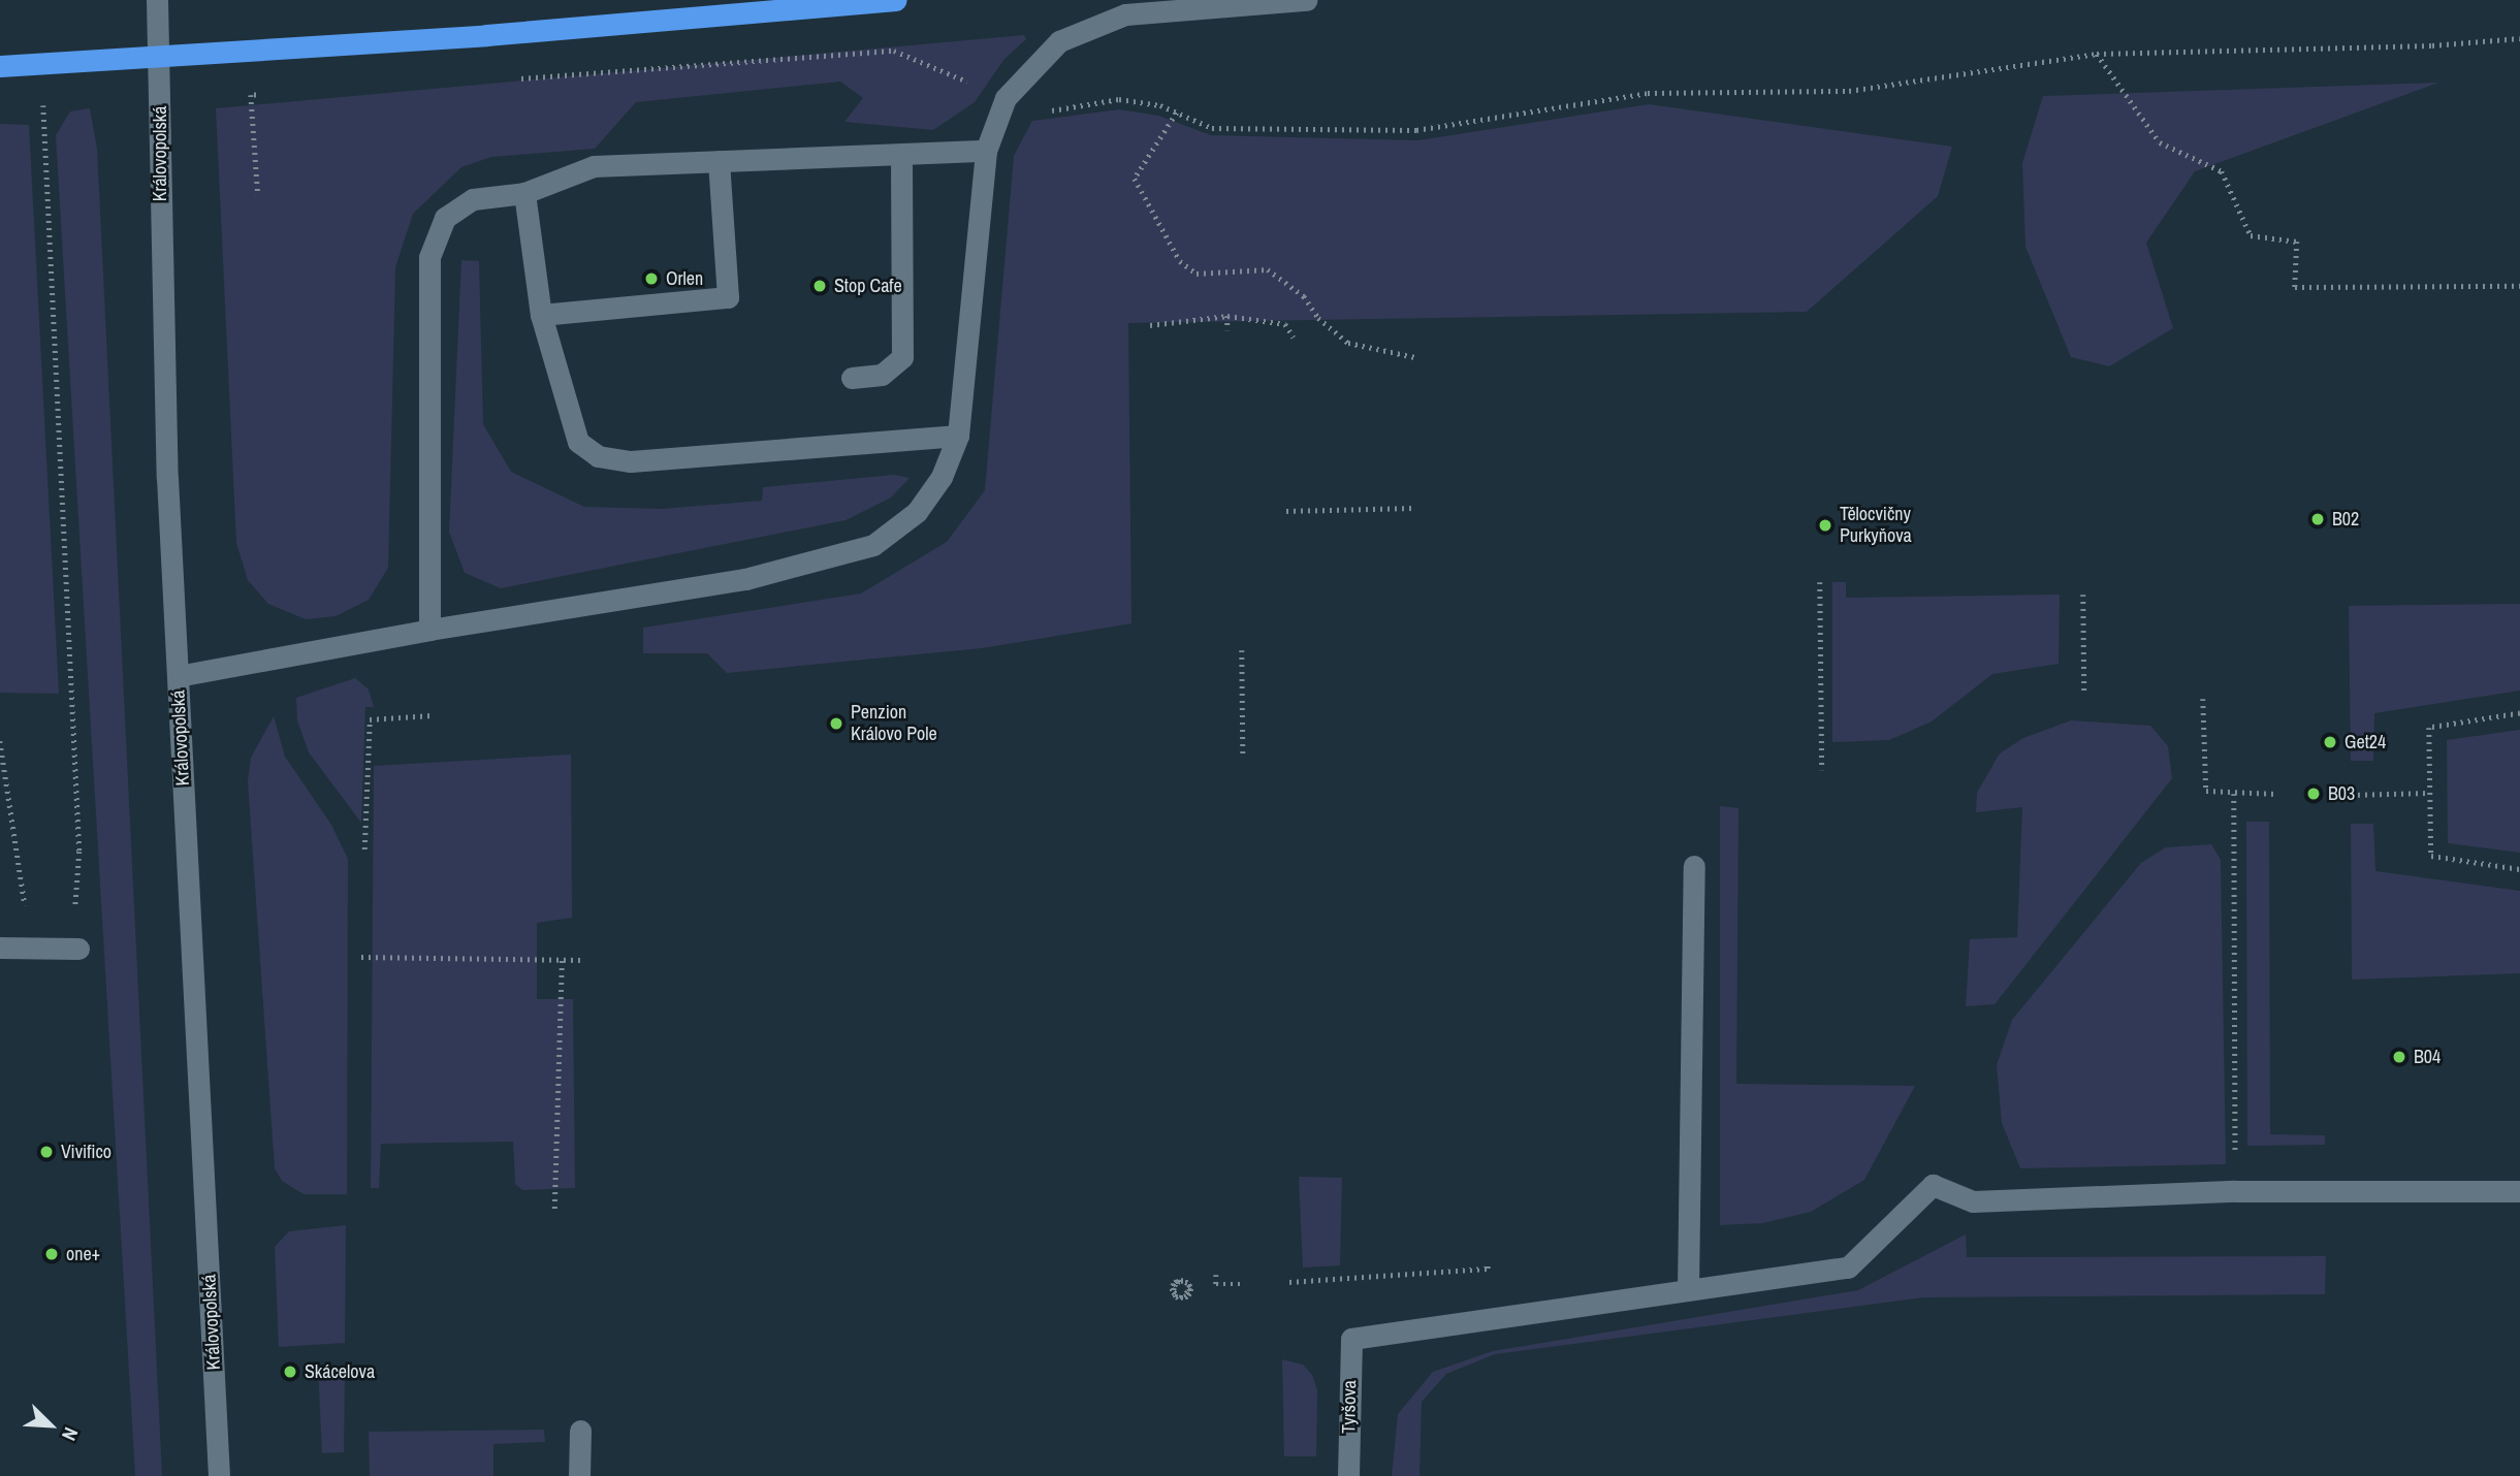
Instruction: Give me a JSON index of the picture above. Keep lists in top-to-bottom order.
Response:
{
  "streets": {
    "street": ["Královopolská", "Tyršova"]
  },
  "places": [
    "Orlen",
    "Stop Cafe",
    "B02",
    "Tělocvičny Purkyňova",
    "Penzion Královo Pole",
    "Get24",
    "B03",
    "B04",
    "Vivifico",
    "one+",
    "Skácelova"
  ],
  "north": "bottom right"
}
